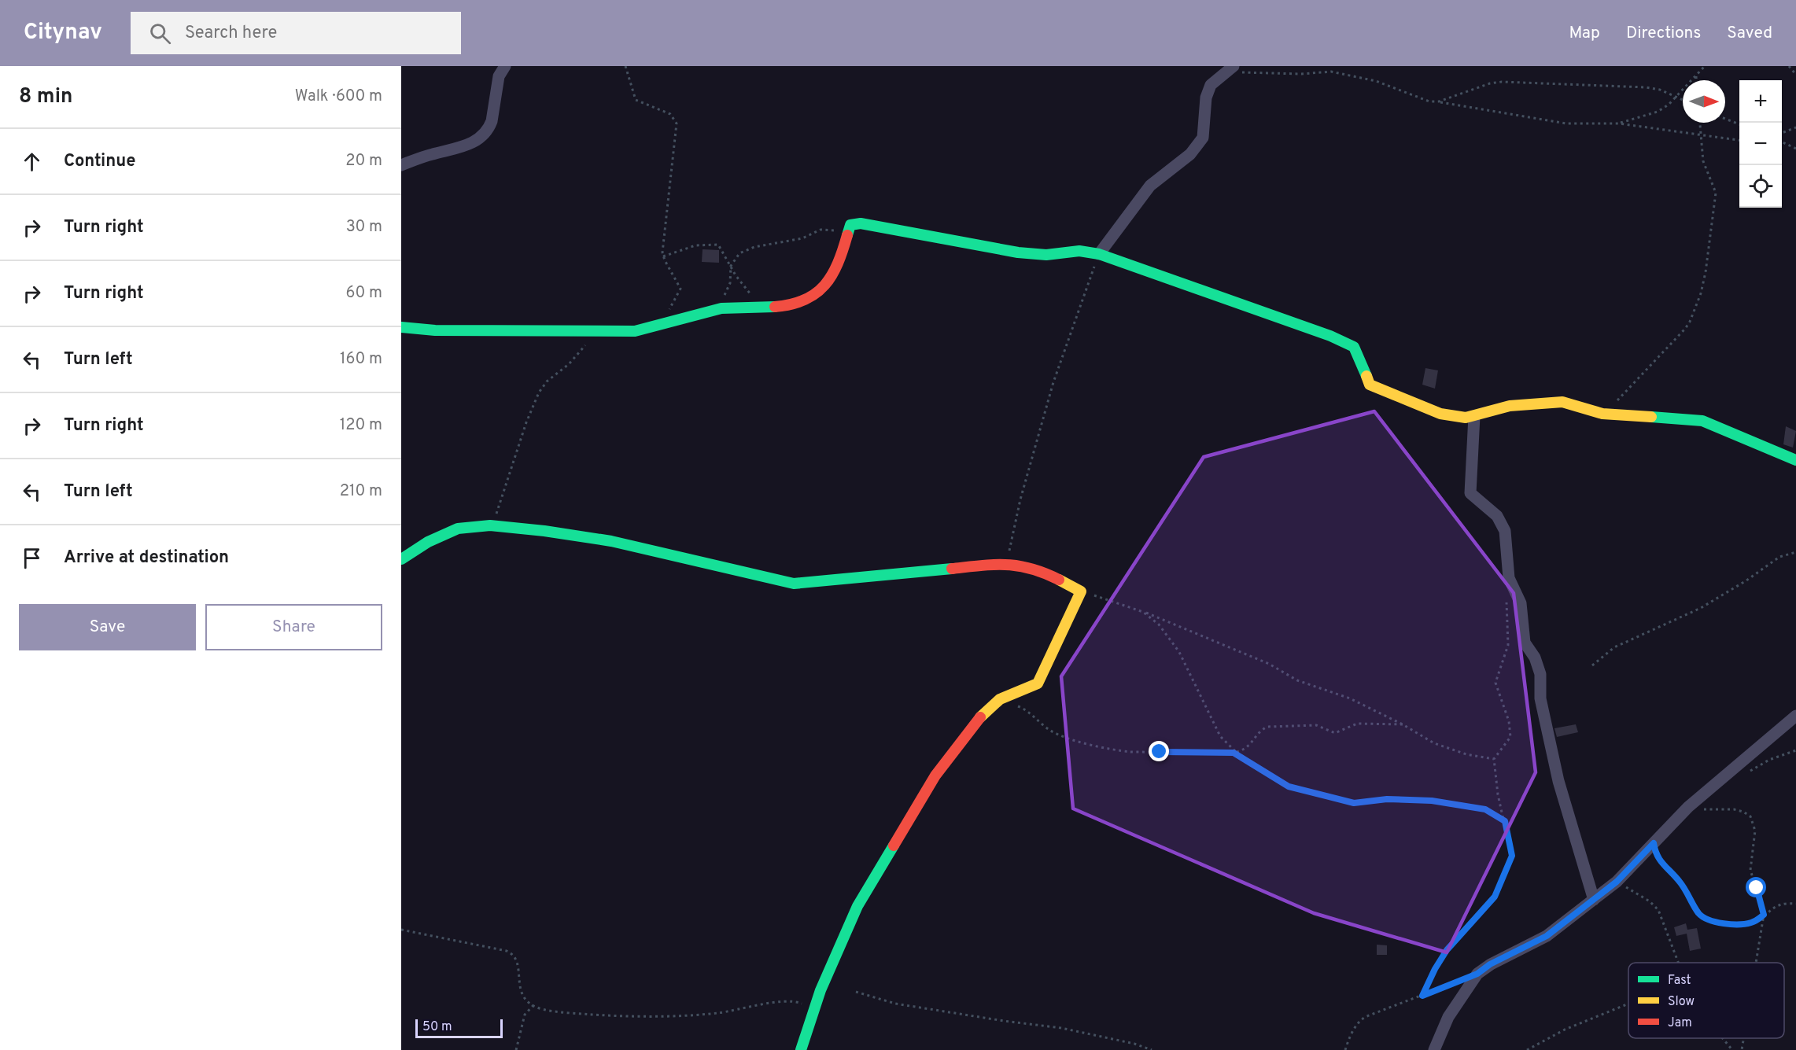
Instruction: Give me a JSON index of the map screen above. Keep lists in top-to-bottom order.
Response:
{
  "legend": ["Fast", "Slow", "Jam"],
  "scale_bar": "50 m",
  "north": "right",
  "page": {
    "header": "Citynav",
    "search": "Search here",
    "nav": ["Map", "Directions", "Saved"],
    "heading": ["8 min", "Walk · 600 m"],
    "map_buttons": ["+", "−"],
    "list": [
      ["Continue", "20 m"],
      ["Turn right", "30 m"],
      ["Turn right", "60 m"],
      ["Turn left", "160 m"],
      ["Turn right", "120 m"],
      ["Turn left", "210 m"],
      "Arrive at destination"
    ],
    "buttons": ["Save", "Share"],
    "scale": "50 m"
  }
}
